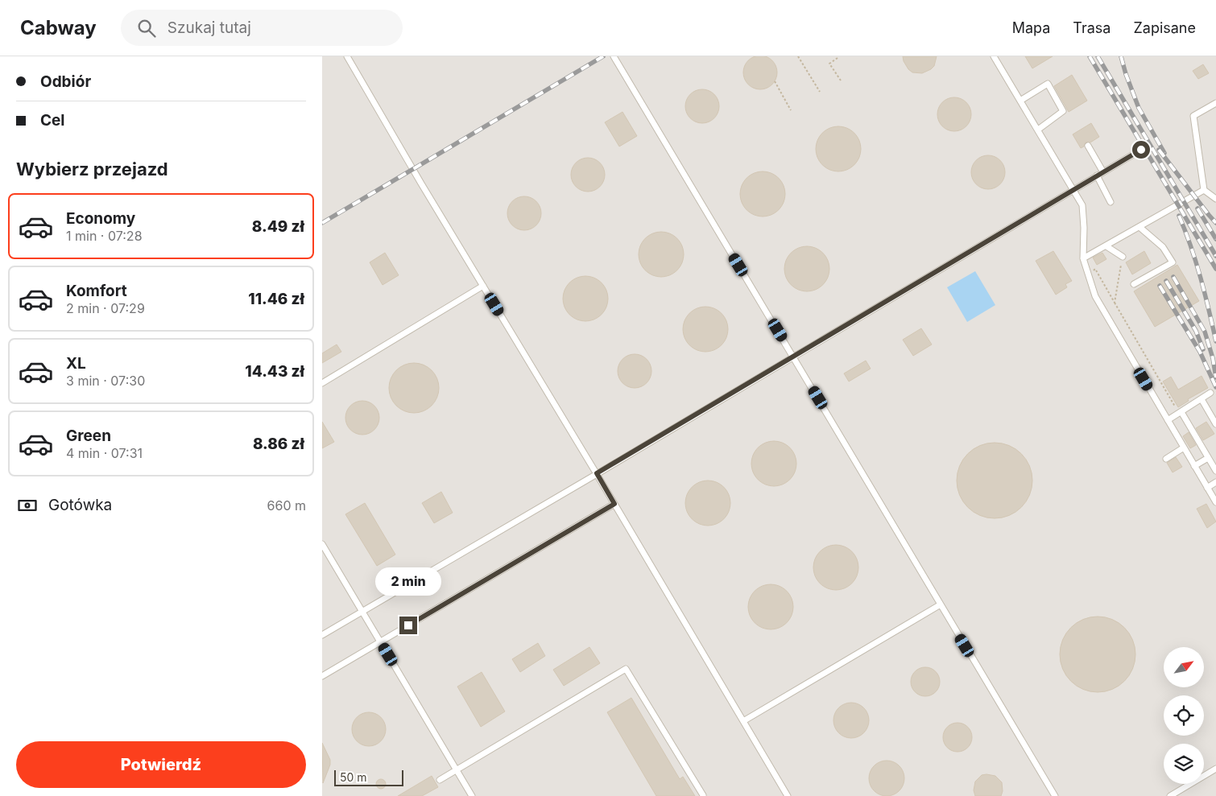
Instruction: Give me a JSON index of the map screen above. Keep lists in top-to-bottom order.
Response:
{
  "scale_bar": "50 m",
  "north": "top right",
  "page": {
    "header": "Cabway",
    "search": "Szukaj tutaj",
    "nav": ["Mapa", "Trasa", "Zapisane"],
    "banner": ["Odbiór", "Cel"],
    "heading": "Wybierz przejazd",
    "list": [
      {
        "name": "Economy",
        "note": "1 min · 07:28",
        "value": "8.49 zł"
      },
      {
        "name": "Komfort",
        "note": "2 min · 07:29",
        "value": "11.46 zł"
      },
      {
        "name": "XL",
        "note": "3 min · 07:30",
        "value": "14.43 zł"
      },
      {
        "name": "Green",
        "note": "4 min · 07:31",
        "value": "8.86 zł"
      }
    ],
    "pay": ["Gotówka", "660 m"],
    "bubble": "2 min",
    "buttons": "Potwierdź",
    "scale": "50 m"
  }
}
